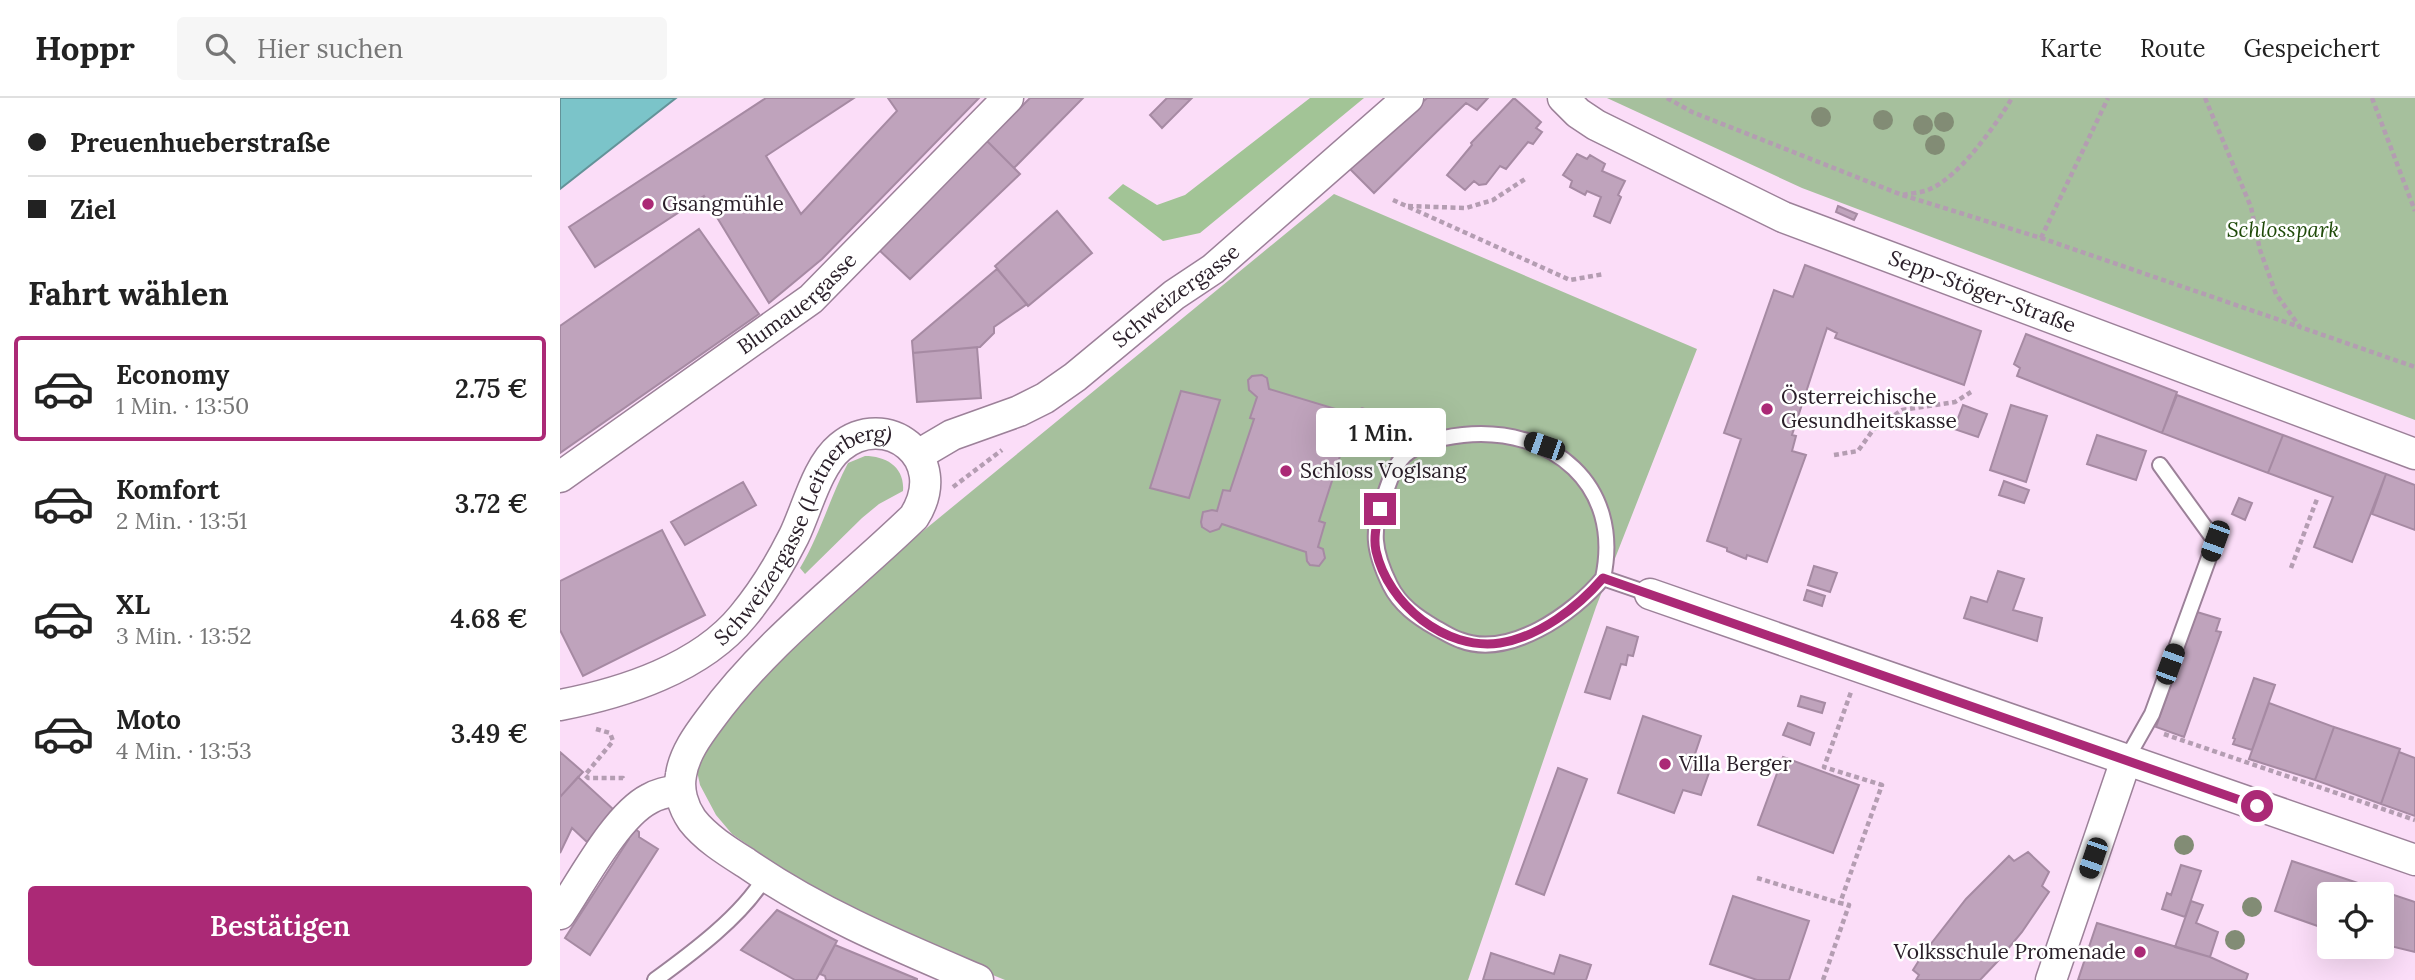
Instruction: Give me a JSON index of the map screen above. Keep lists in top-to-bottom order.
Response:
{
  "streets": {
    "street": [
      "Sepp-Stöger-Straße",
      "Schweizergasse",
      "Blumauergasse",
      "Schweizergasse (Leitnerberg)"
    ]
  },
  "crossings": [
    ["Schweizergasse", "Schweizergasse (Leitnerberg)"]
  ],
  "parks": ["Schlosspark"],
  "places": [
    "Gsangmühle",
    "Österreichische Gesundheitskasse",
    "Schloss Voglsang",
    "Villa Berger",
    "Volksschule Promenade"
  ],
  "page": {
    "header": "Hoppr",
    "search": "Hier suchen",
    "nav": ["Karte", "Route", "Gespeichert"],
    "banner": ["Preuenhueberstraße", "Ziel"],
    "heading": "Fahrt wählen",
    "list": [
      {
        "name": "Economy",
        "note": "1 Min. · 13:50",
        "value": "2.75 €"
      },
      {
        "name": "Komfort",
        "note": "2 Min. · 13:51",
        "value": "3.72 €"
      },
      {
        "name": "XL",
        "note": "3 Min. · 13:52",
        "value": "4.68 €"
      },
      {
        "name": "Moto",
        "note": "4 Min. · 13:53",
        "value": "3.49 €"
      }
    ],
    "bubble": "1 Min.",
    "buttons": "Bestätigen"
  }
}
